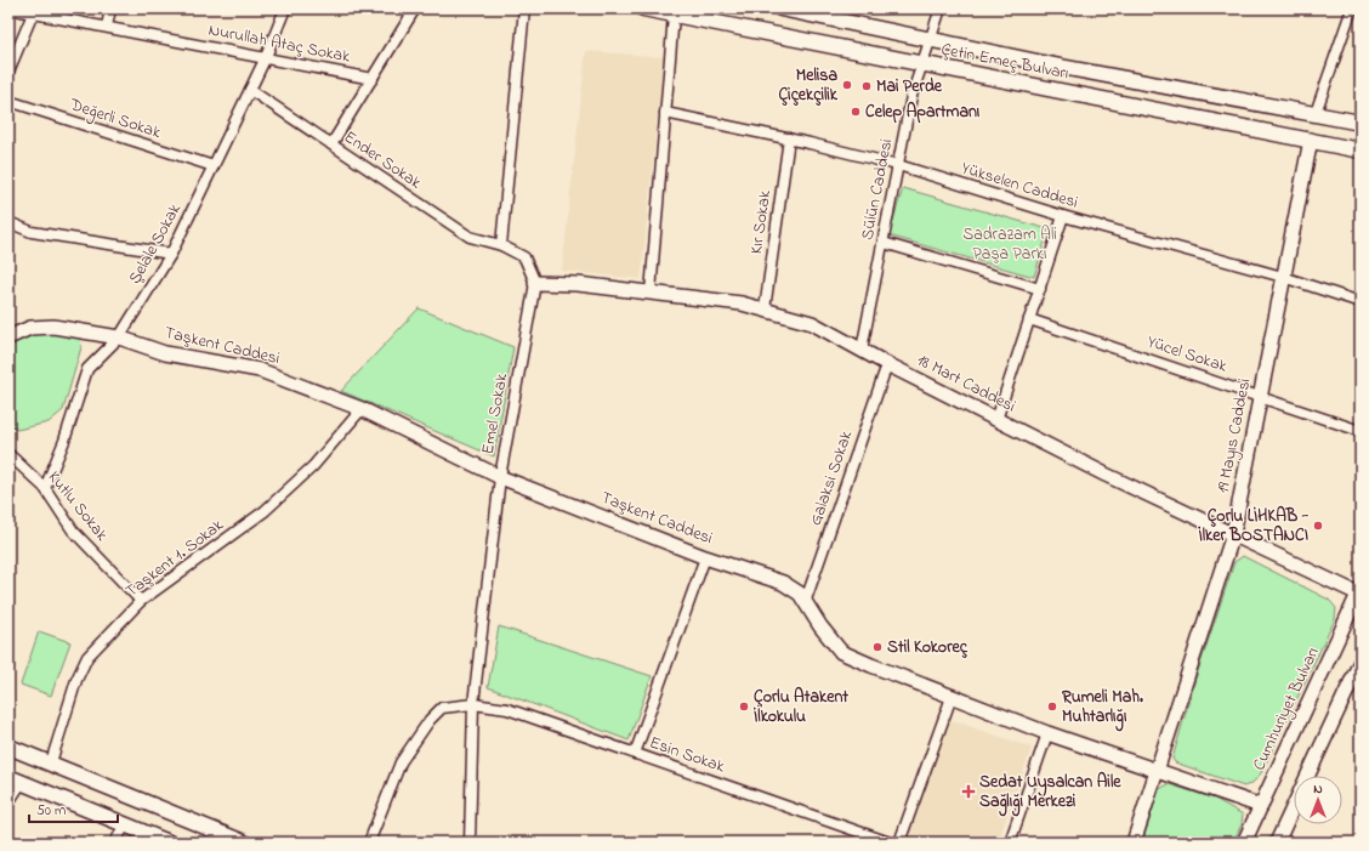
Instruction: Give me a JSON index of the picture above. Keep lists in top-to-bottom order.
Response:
{
  "streets": {
    "main road": ["Çetin Emeç Bulvarı"],
    "street": [
      "Nurullah Ataç Sokak",
      "Değerli Sokak",
      "Ender Sokak",
      "Yükselen Caddesi",
      "Sülün Caddesi",
      "Kır Sokak",
      "Şelale Sokak",
      "Taşkent Caddesi",
      "Yücel Sokak",
      "18 Mart Caddesi",
      "Emel Sokak",
      "19 Mayıs Caddesi",
      "Galaksi Sokak",
      "Kutlu Sokak",
      "Taşkent 1. Sokak",
      "Cumhuriyet Bulvarı",
      "Esin Sokak"
    ]
  },
  "crossings": [
    ["Nurullah Ataç Sokak", "Şelale Sokak"],
    ["Çetin Emeç Bulvarı", "Sülün Caddesi"],
    ["Çetin Emeç Bulvarı", "19 Mayıs Caddesi"],
    ["Değerli Sokak", "Şelale Sokak"],
    ["Ender Sokak", "Şelale Sokak"],
    ["Yükselen Caddesi", "Sülün Caddesi"],
    ["Yükselen Caddesi", "Kır Sokak"],
    ["Yükselen Caddesi", "19 Mayıs Caddesi"],
    ["Sülün Caddesi", "18 Mart Caddesi"],
    ["Kır Sokak", "18 Mart Caddesi"],
    ["Şelale Sokak", "Taşkent Caddesi"],
    ["Şelale Sokak", "Kutlu Sokak"],
    ["Taşkent Caddesi", "Emel Sokak"],
    ["Taşkent Caddesi", "19 Mayıs Caddesi"],
    ["Taşkent Caddesi", "Galaksi Sokak"],
    ["Taşkent Caddesi", "Taşkent 1. Sokak"],
    ["Taşkent Caddesi", "Cumhuriyet Bulvarı"],
    ["Yücel Sokak", "19 Mayıs Caddesi"],
    ["18 Mart Caddesi", "Emel Sokak"],
    ["18 Mart Caddesi", "19 Mayıs Caddesi"],
    ["18 Mart Caddesi", "Galaksi Sokak"],
    ["18 Mart Caddesi", "Cumhuriyet Bulvarı"],
    ["Emel Sokak", "Esin Sokak"],
    ["Kutlu Sokak", "Taşkent 1. Sokak"]
  ],
  "parks": ["Sadrazam Ali Paşa Parkı"],
  "places": {
    "other": [
      "Melisa Çiçekçilik",
      "Mai Perde",
      "Celep Apartmanı",
      "Çorlu LİHKAB - İlker BOSTANCI",
      "Stil Kokoreç",
      "Çorlu Atakent İlkokulu",
      "Rumeli Mah. Muhtarlığı"
    ],
    "health": ["Sedat Uysalcan Aile Sağlığı Merkezi"]
  },
  "scale_bar": "50 m",
  "north": "top"
}
